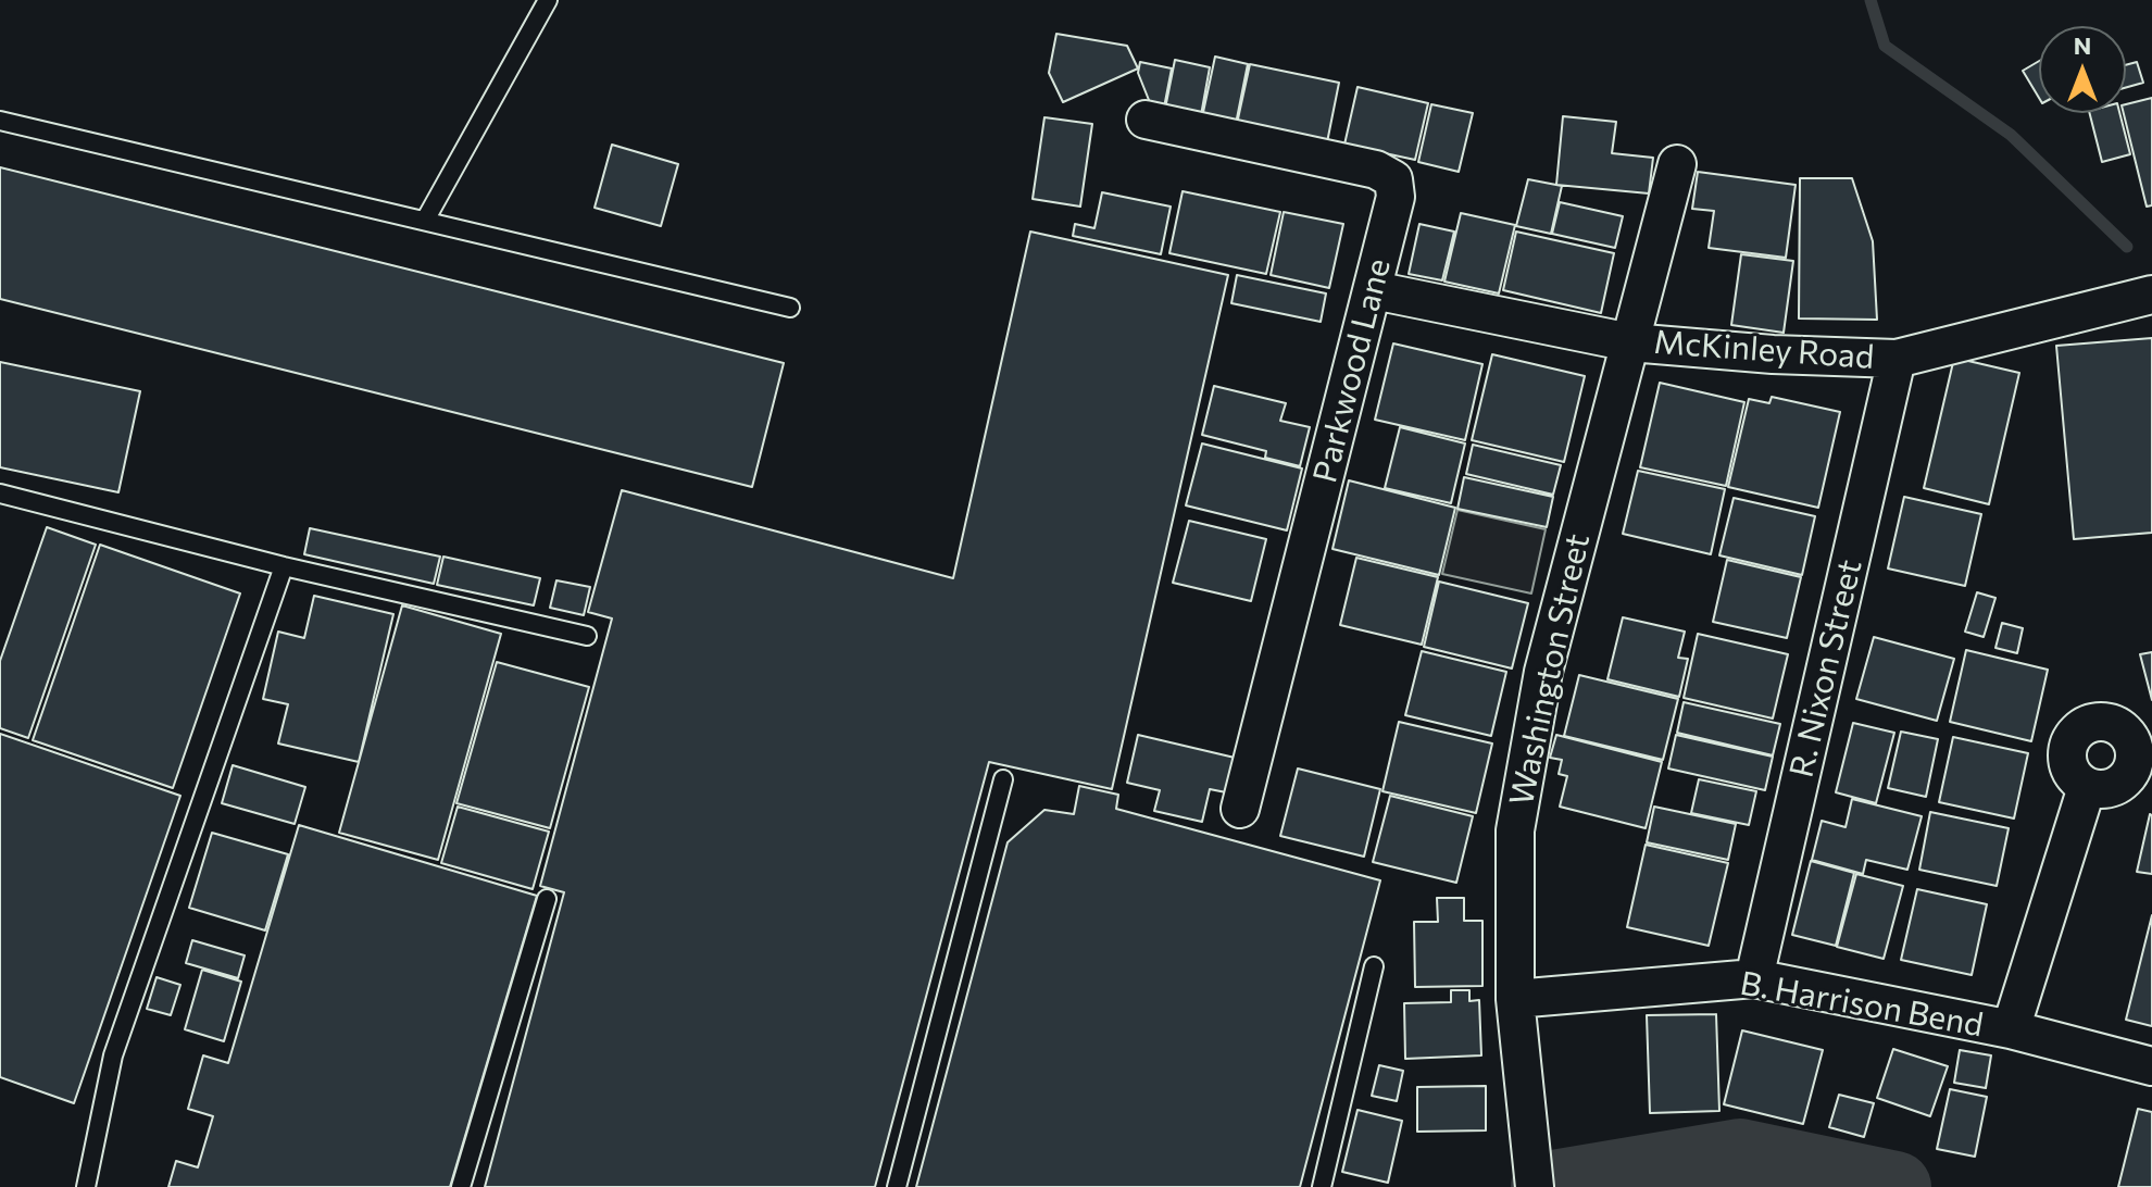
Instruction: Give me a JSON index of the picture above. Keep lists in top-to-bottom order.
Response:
{
  "streets": {
    "street": [
      "McKinley Road",
      "Parkwood Lane",
      "R. Nixon Street",
      "Washington Street",
      "B. Harrison Bend"
    ]
  },
  "crossings": [
    ["McKinley Road", "Parkwood Lane"],
    ["McKinley Road", "R. Nixon Street"],
    ["McKinley Road", "Washington Street"],
    ["R. Nixon Street", "B. Harrison Bend"],
    ["Washington Street", "B. Harrison Bend"]
  ],
  "north": "top"
}
